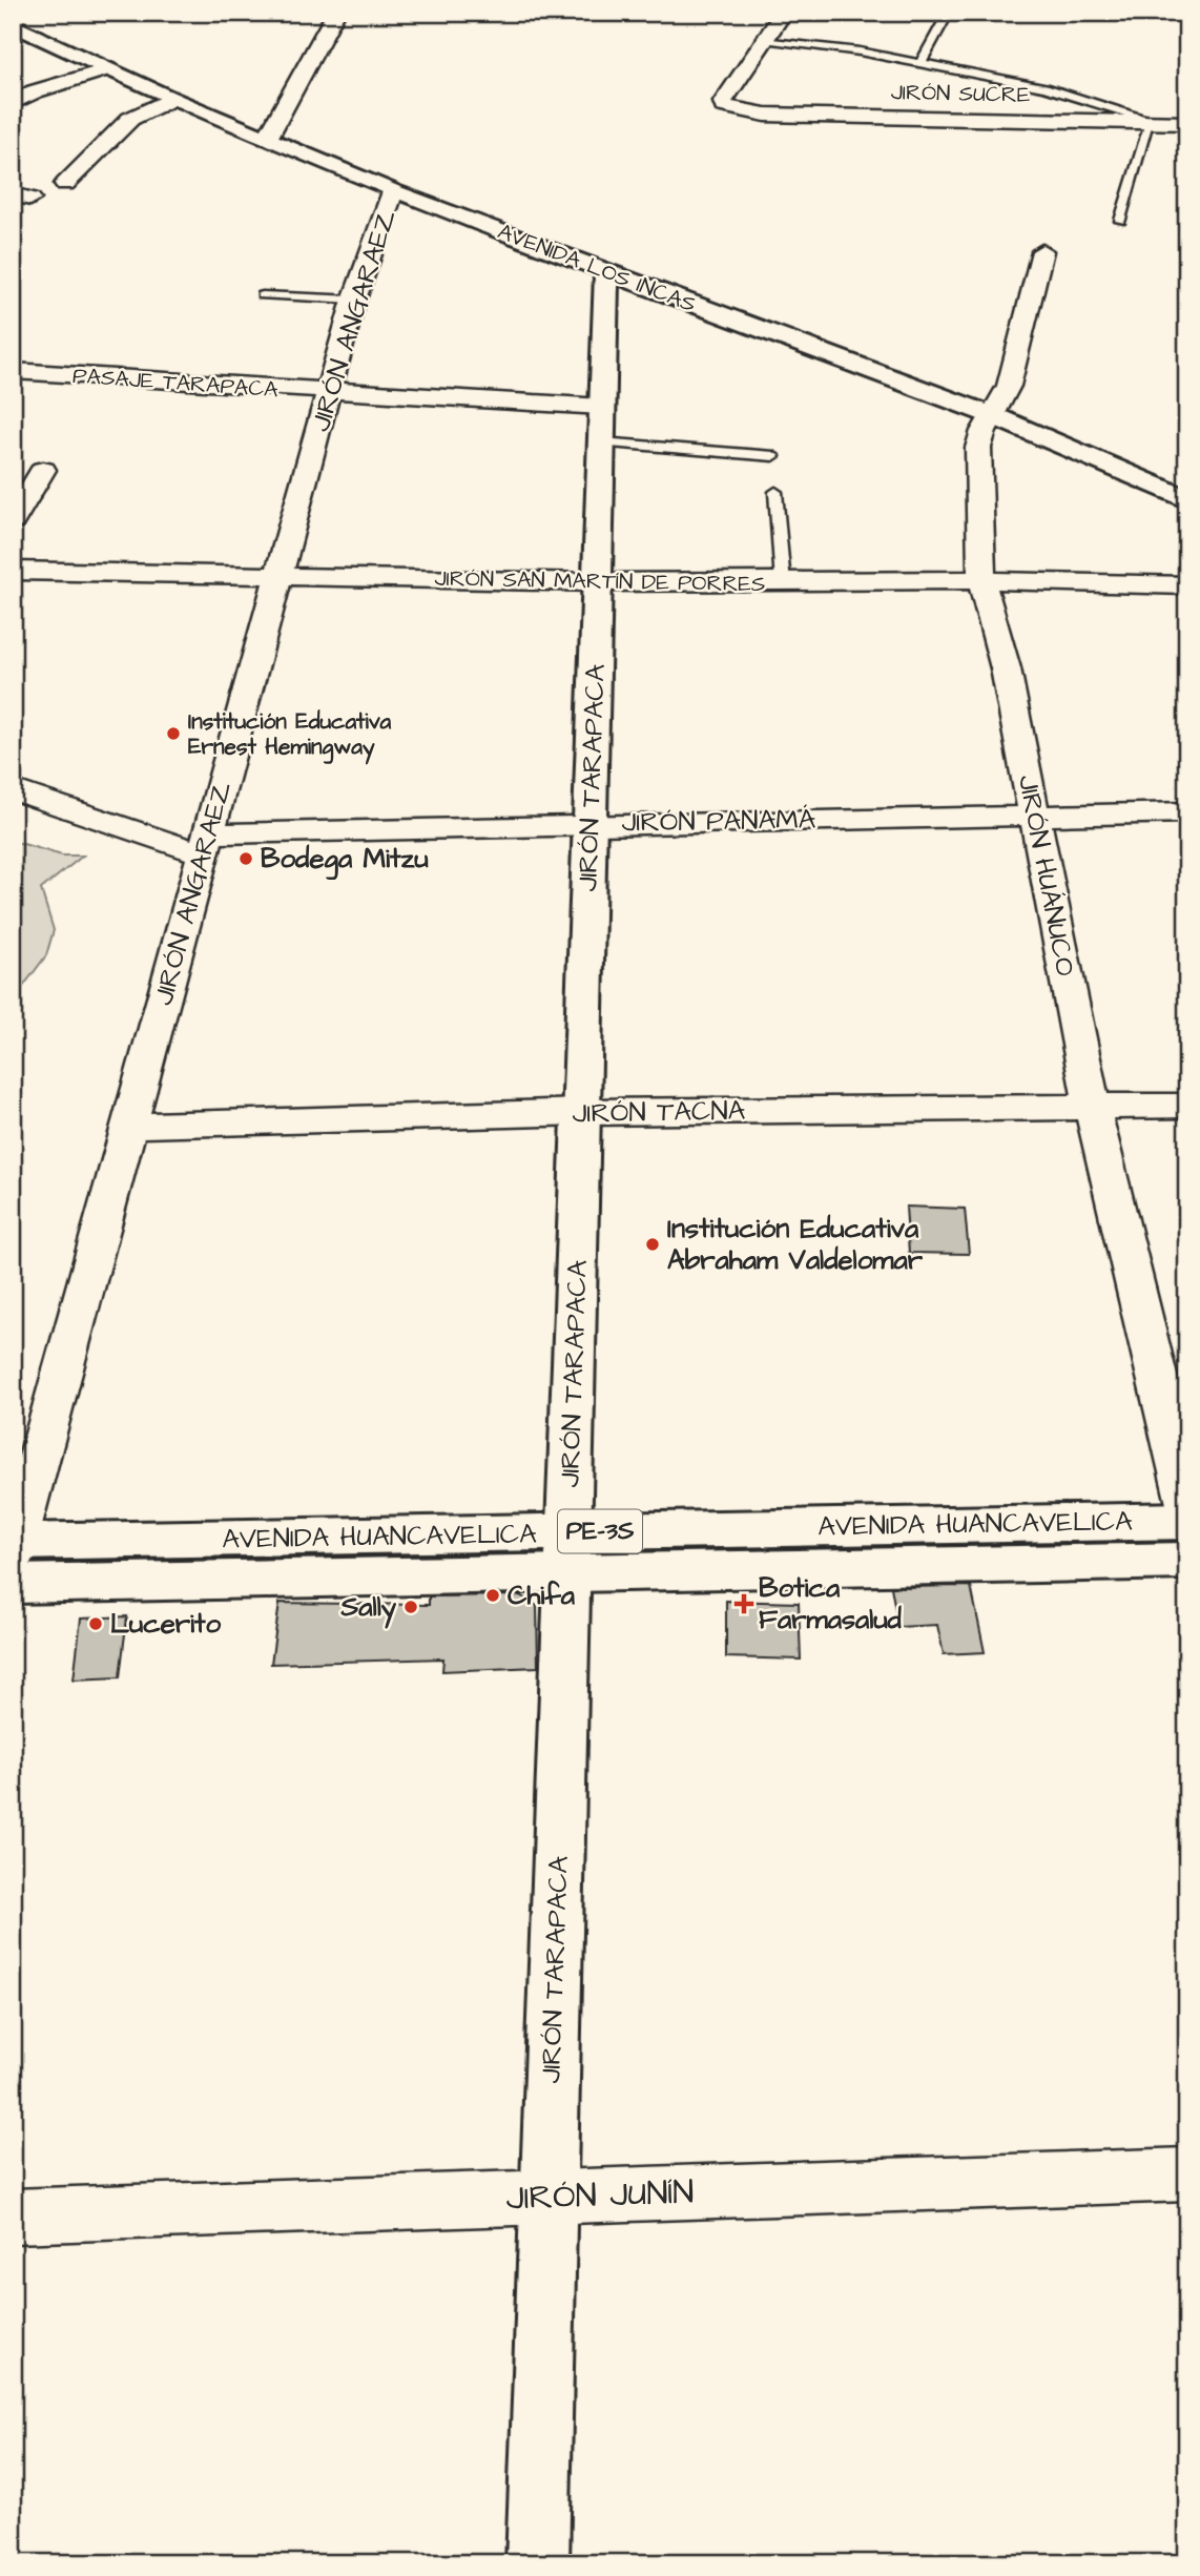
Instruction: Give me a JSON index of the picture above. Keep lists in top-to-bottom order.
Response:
{
  "streets": {
    "main road": [
      "AVENIDA LOS INCAS",
      "JIRÓN TARAPACA",
      "AVENIDA HUANCAVELICA",
      "PE-3S"
    ],
    "street": [
      "JIRÓN SUCRE",
      "JIRÓN ANGARAEZ",
      "PASAJE TARAPACA",
      "JIRÓN SAN MARTÍN DE PORRES",
      "JIRÓN PANAMÁ",
      "JIRÓN HUÁNUCO",
      "JIRÓN TACNA",
      "JIRÓN JUNÍN"
    ]
  },
  "crossings": [
    ["AVENIDA LOS INCAS", "JIRÓN ANGARAEZ"],
    ["AVENIDA LOS INCAS", "JIRÓN TARAPACA"],
    ["AVENIDA LOS INCAS", "JIRÓN HUÁNUCO"],
    ["JIRÓN ANGARAEZ", "PASAJE TARAPACA"],
    ["JIRÓN ANGARAEZ", "JIRÓN SAN MARTÍN DE PORRES"],
    ["JIRÓN ANGARAEZ", "JIRÓN PANAMÁ"],
    ["JIRÓN ANGARAEZ", "JIRÓN TACNA"],
    ["JIRÓN ANGARAEZ", "AVENIDA HUANCAVELICA"],
    ["PASAJE TARAPACA", "JIRÓN TARAPACA"],
    ["JIRÓN SAN MARTÍN DE PORRES", "JIRÓN TARAPACA"],
    ["JIRÓN SAN MARTÍN DE PORRES", "JIRÓN HUÁNUCO"],
    ["JIRÓN TARAPACA", "JIRÓN PANAMÁ"],
    ["JIRÓN TARAPACA", "JIRÓN TACNA"],
    ["JIRÓN TARAPACA", "AVENIDA HUANCAVELICA"],
    ["JIRÓN TARAPACA", "JIRÓN JUNÍN"],
    ["JIRÓN PANAMÁ", "JIRÓN HUÁNUCO"],
    ["JIRÓN HUÁNUCO", "JIRÓN TACNA"]
  ],
  "places": {
    "other": [
      "Institución Educativa Ernest Hemingway",
      "Bodega Mitzu",
      "Institución Educativa Abraham Valdelomar",
      "Chifa",
      "Sally",
      "Lucerito"
    ],
    "health": ["Botica Farmasalud"]
  }
}
